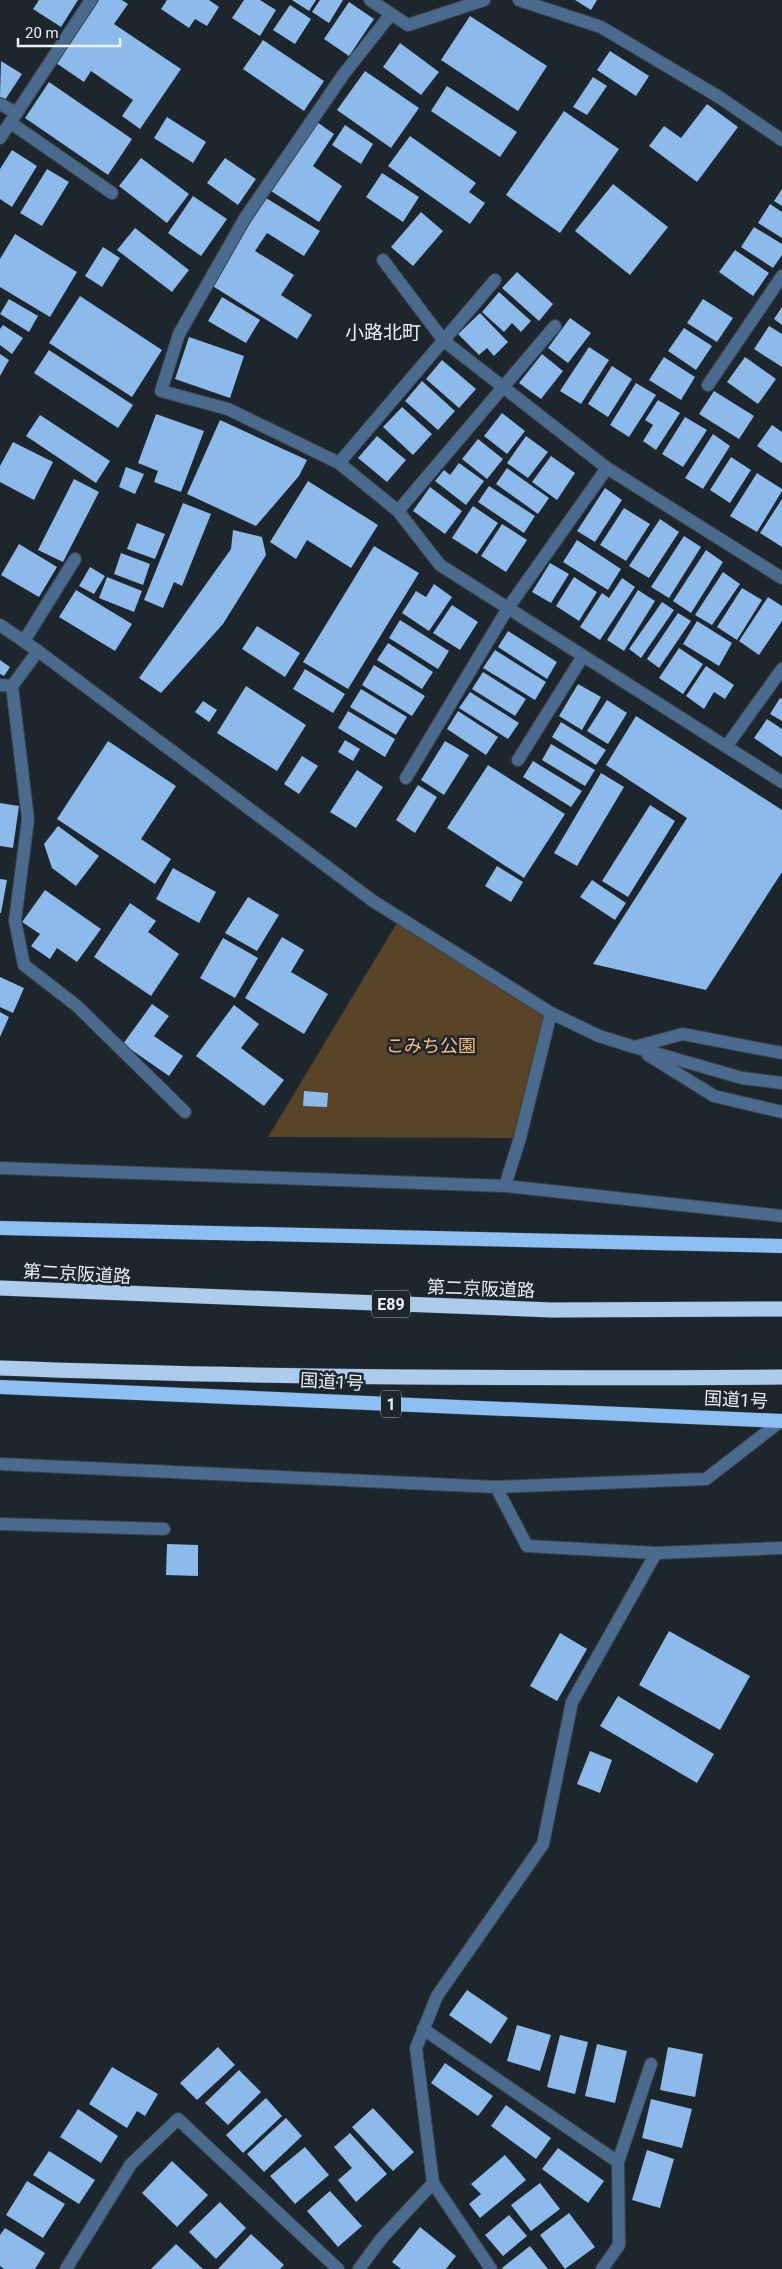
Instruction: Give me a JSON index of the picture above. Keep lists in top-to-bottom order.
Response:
{
  "streets": {
    "highway": [
      "第二京阪道路",
      "E89",
      "国道1号",
      "1"
    ]
  },
  "districts": ["小路北町"],
  "parks": ["こみち公園"],
  "scale_bar": "20 m"
}
